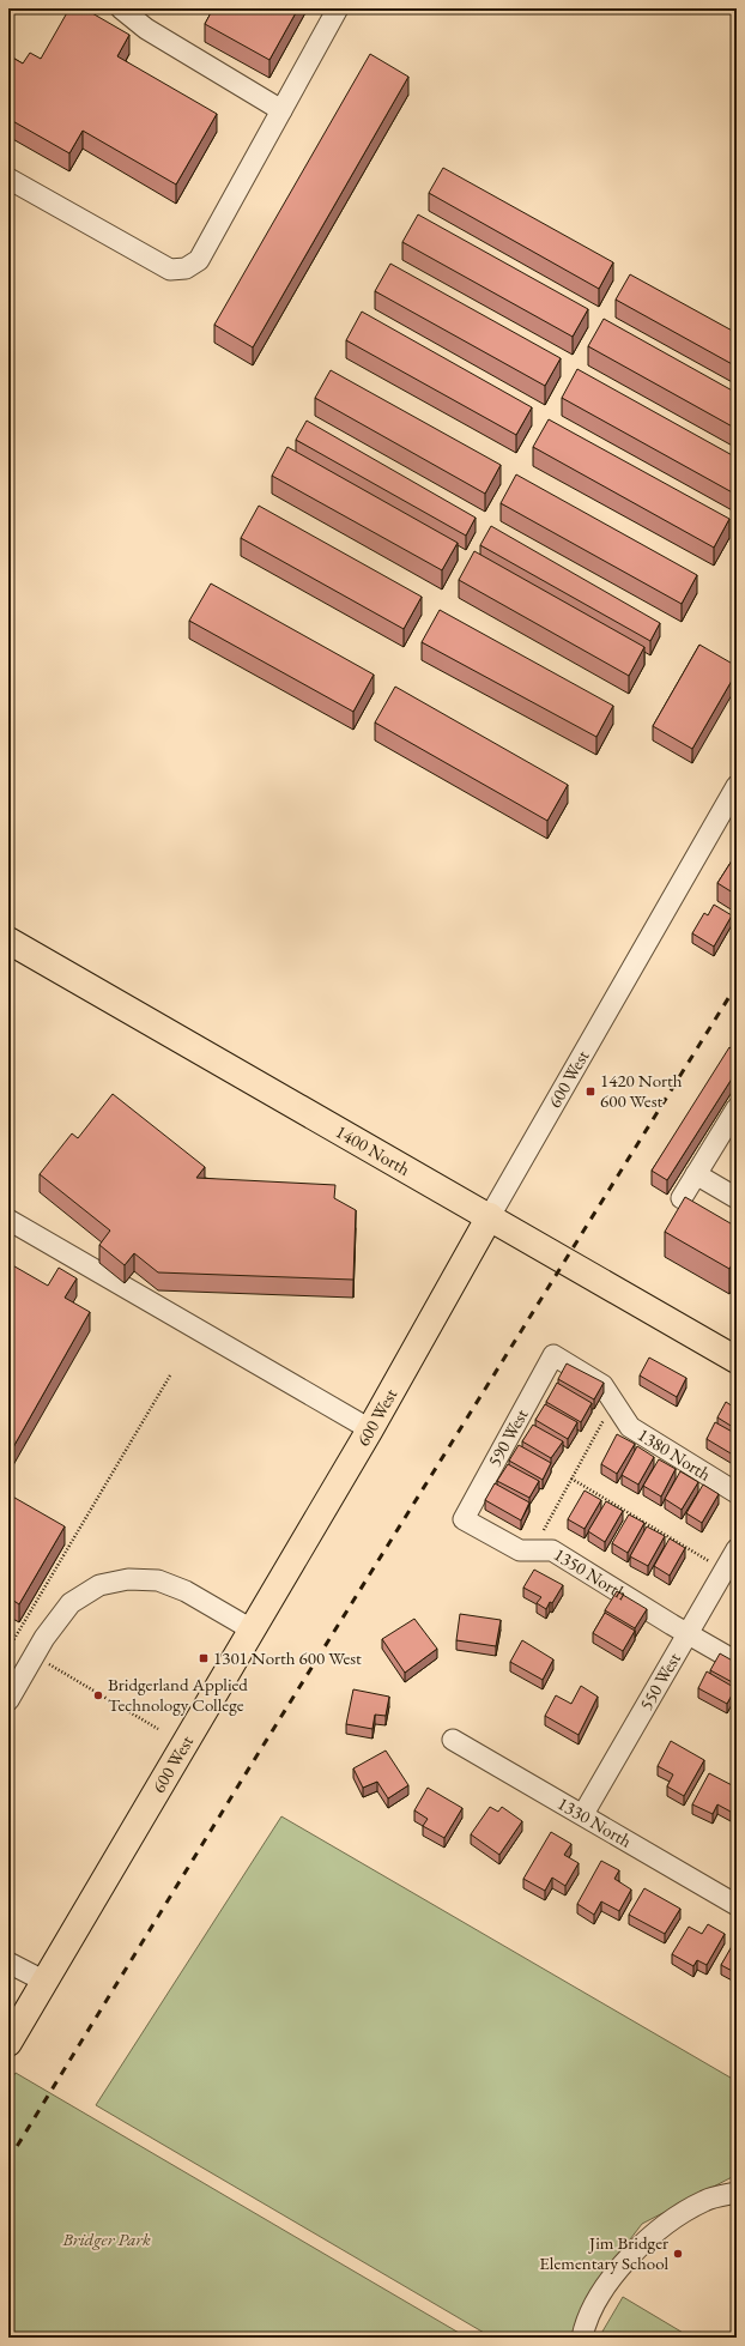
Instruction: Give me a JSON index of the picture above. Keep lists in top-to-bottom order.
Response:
{
  "streets": {
    "main road": ["600 West", "1400 North"],
    "street": [
      "590 West",
      "1380 North",
      "1350 North",
      "550 West",
      "1330 North"
    ]
  },
  "crossings": [
    ["600 West", "1400 North"],
    ["590 West", "1380 North"],
    ["590 West", "1350 North"],
    ["1350 North", "550 West"],
    ["550 West", "1330 North"]
  ],
  "parks": ["Bridger Park"],
  "places": {
    "transit": ["1420 North 600 West", "1301 North 600 West"],
    "other": ["Bridgerland Applied Technology College", "Jim Bridger Elementary School"]
  }
}
